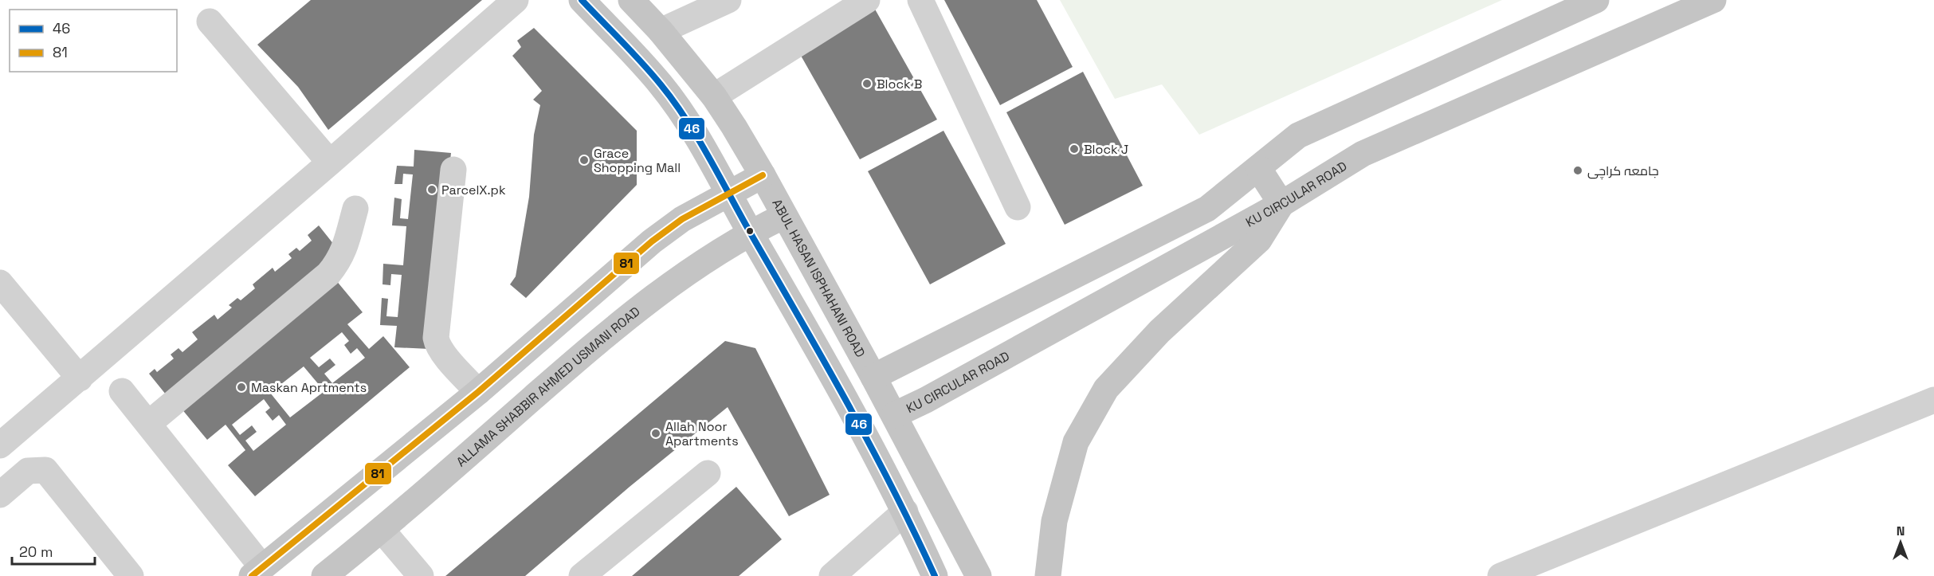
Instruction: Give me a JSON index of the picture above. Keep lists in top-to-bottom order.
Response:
{
  "streets": {
    "main road": ["KU CIRCULAR ROAD", "ABUL HASAN ISPHAHANI ROAD", "ALLAMA SHABBIR AHMED USMANI ROAD"]
  },
  "crossings": [
    ["KU CIRCULAR ROAD", "ABUL HASAN ISPHAHANI ROAD"],
    ["ABUL HASAN ISPHAHANI ROAD", "ALLAMA SHABBIR AHMED USMANI ROAD"]
  ],
  "places": [
    "Block B",
    "Block J",
    "Grace Shopping Mall",
    "جامعہ کراچی",
    "ParcelX.pk",
    "Maskan Aprtments",
    "Allah Noor Apartments"
  ],
  "lines": ["transit line 46", "transit line 81"],
  "legend": ["46", "81"],
  "scale_bar": "20 m",
  "north": "top"
}
